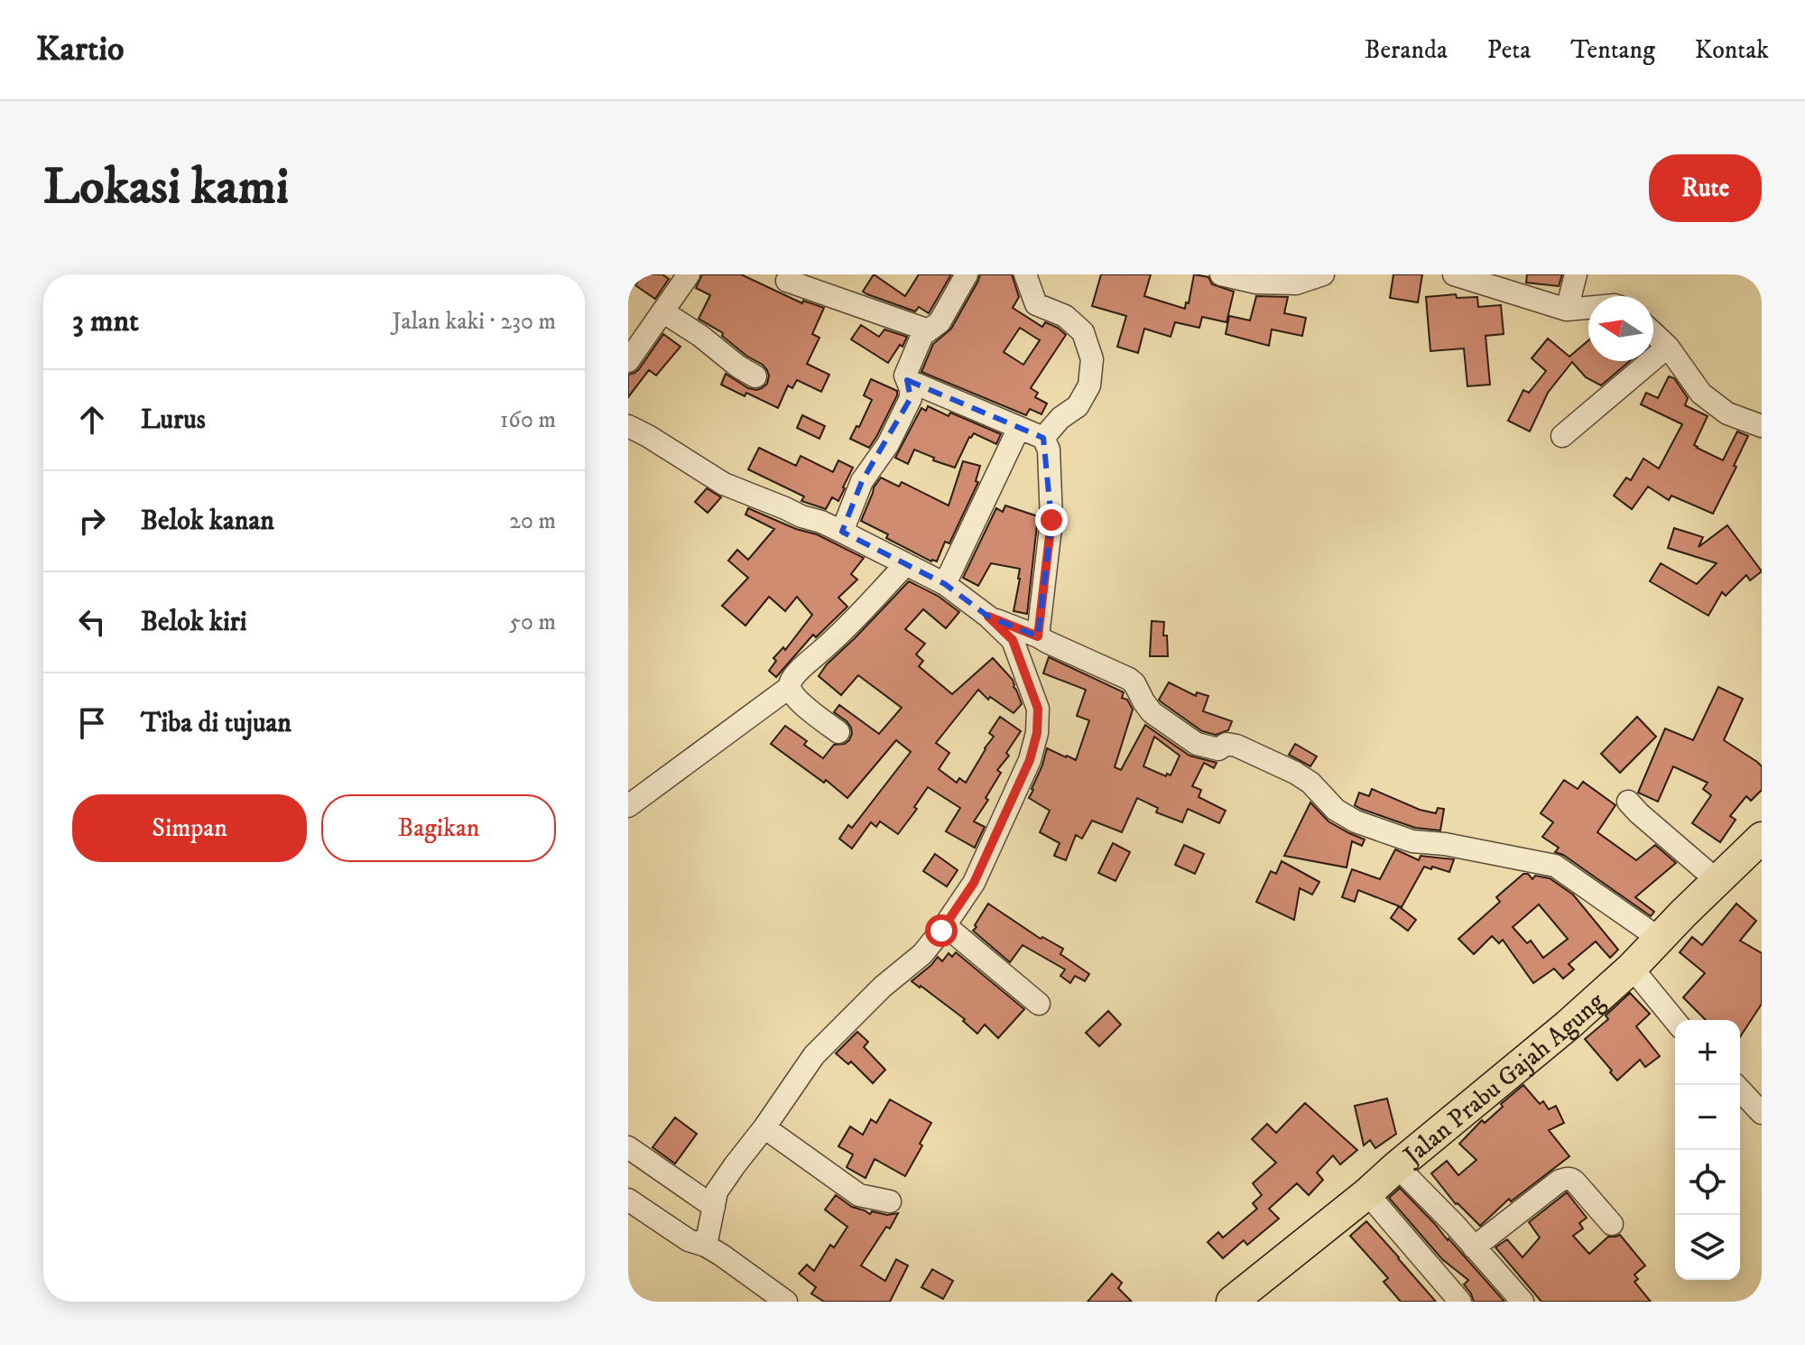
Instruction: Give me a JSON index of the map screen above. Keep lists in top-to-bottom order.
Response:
{
  "streets": {
    "highway": ["Jalan Prabu Gajah Agung"]
  },
  "north": "left",
  "page": {
    "header": "Kartio",
    "nav": [
      "Beranda",
      "Peta",
      "Tentang",
      "Kontak"
    ],
    "buttons": [
      "Rute",
      ["Simpan", "Bagikan"]
    ],
    "title": "Lokasi kami",
    "heading": ["3 mnt", "Jalan kaki · 230 m"],
    "list": [
      ["Lurus", "160 m"],
      ["Belok kanan", "20 m"],
      ["Belok kiri", "50 m"],
      "Tiba di tujuan"
    ],
    "map_buttons": ["+", "−"]
  }
}
